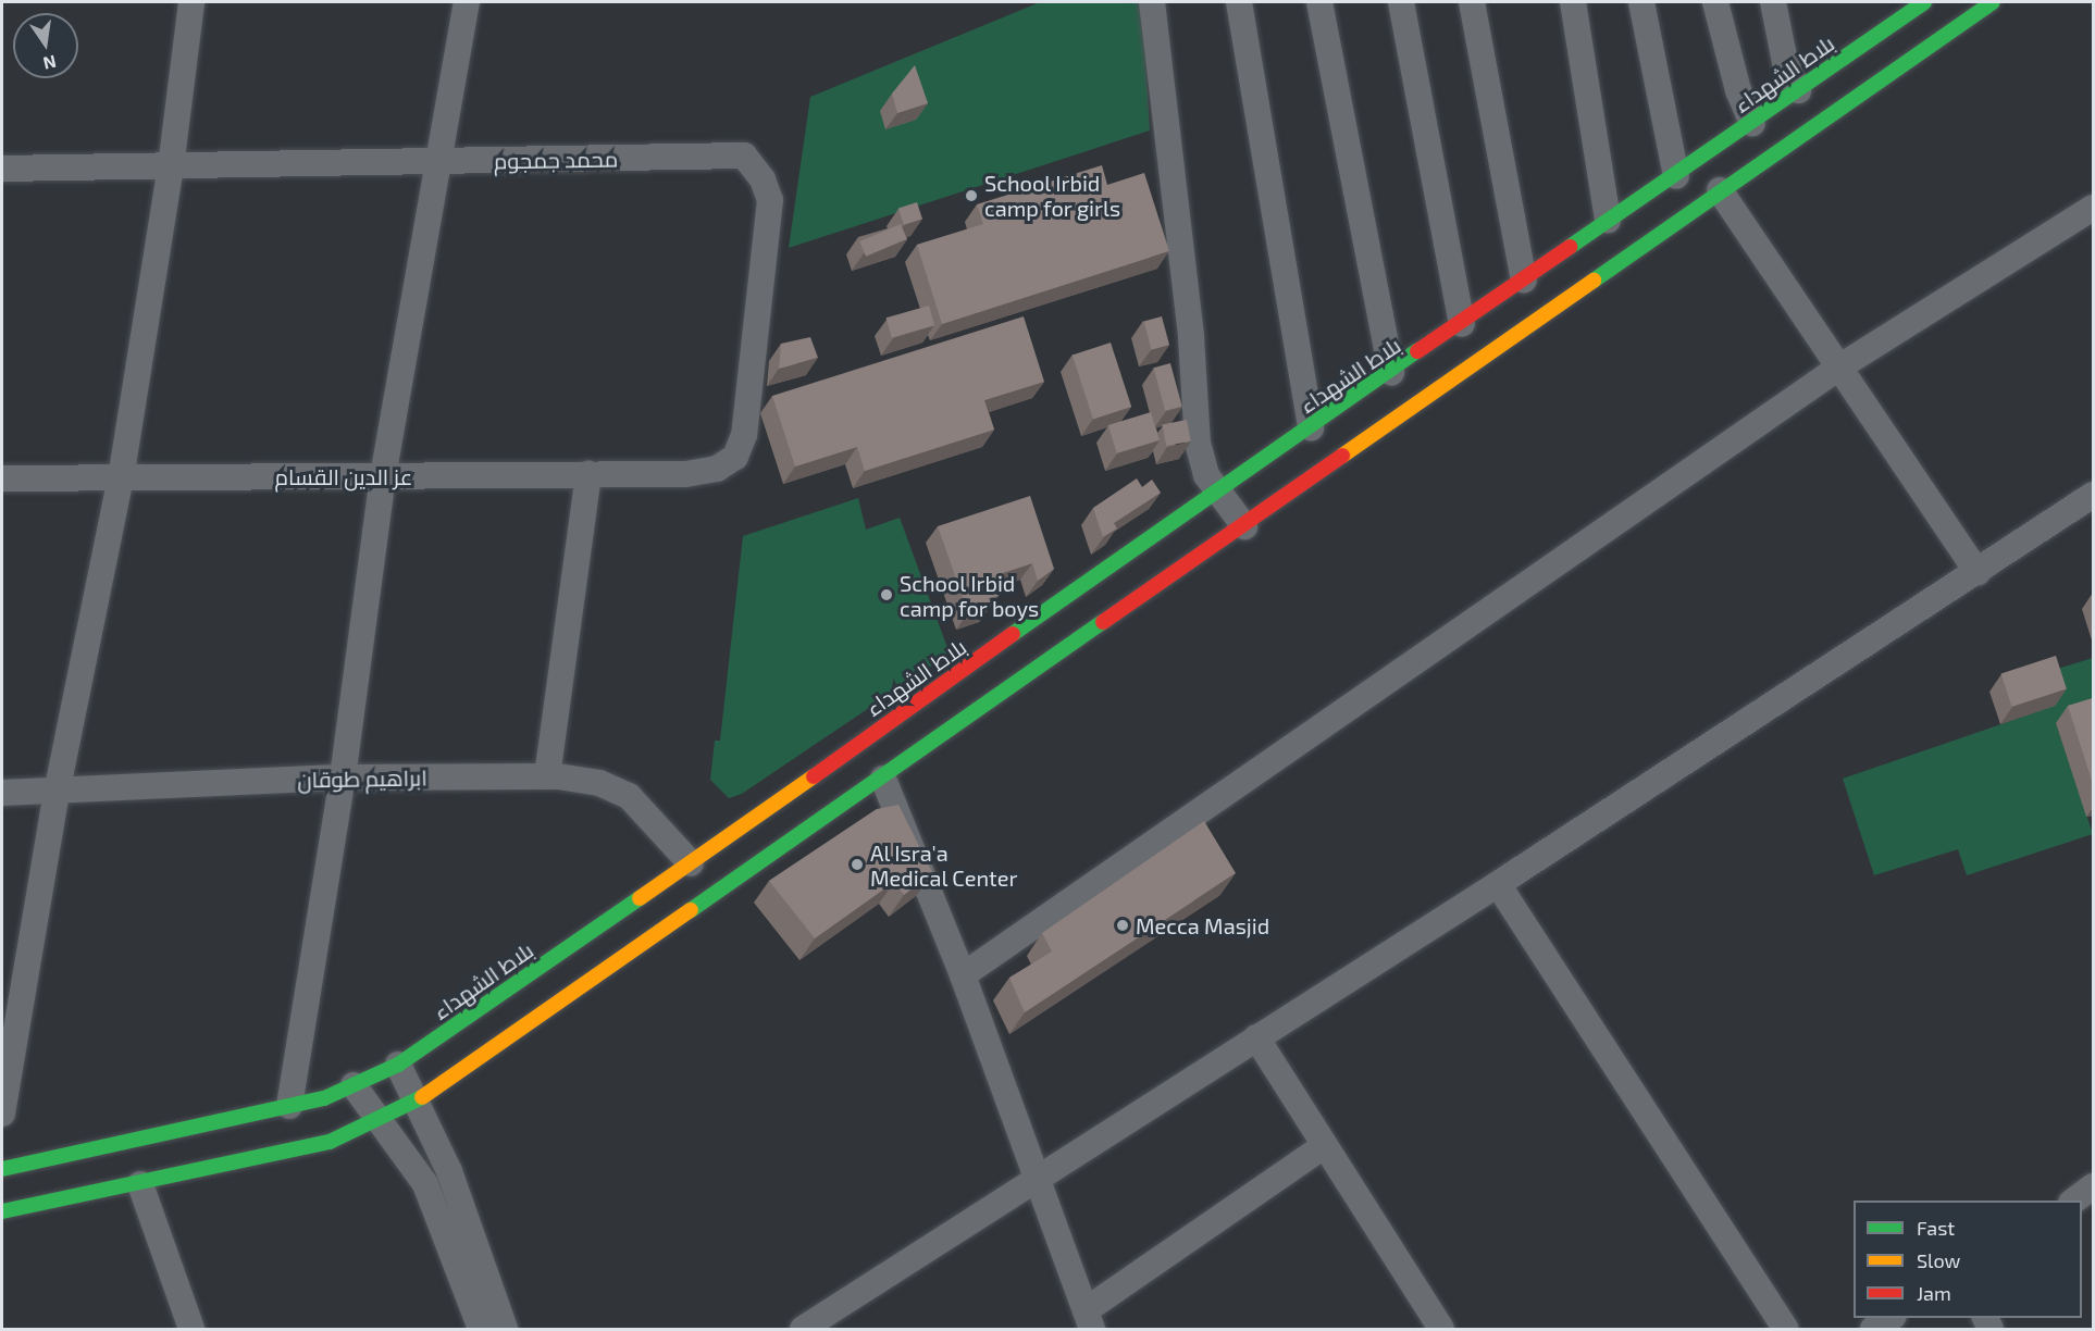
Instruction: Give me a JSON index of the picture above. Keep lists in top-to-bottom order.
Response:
{
  "streets": {
    "main road": ["بلاط الشهداء"],
    "street": ["محمد جمجوم", "عز الدين القسام", "ابراهيم طوقان"]
  },
  "crossings": [
    ["بلاط الشهداء", "ابراهيم طوقان"],
    ["محمد جمجوم", "عز الدين القسام"]
  ],
  "places": [
    "School Irbid camp for girls",
    "School Irbid camp for boys",
    "Al Isra'a Medical Center",
    "Mecca Masjid"
  ],
  "legend": ["Fast", "Slow", "Jam"],
  "north": "bottom"
}
